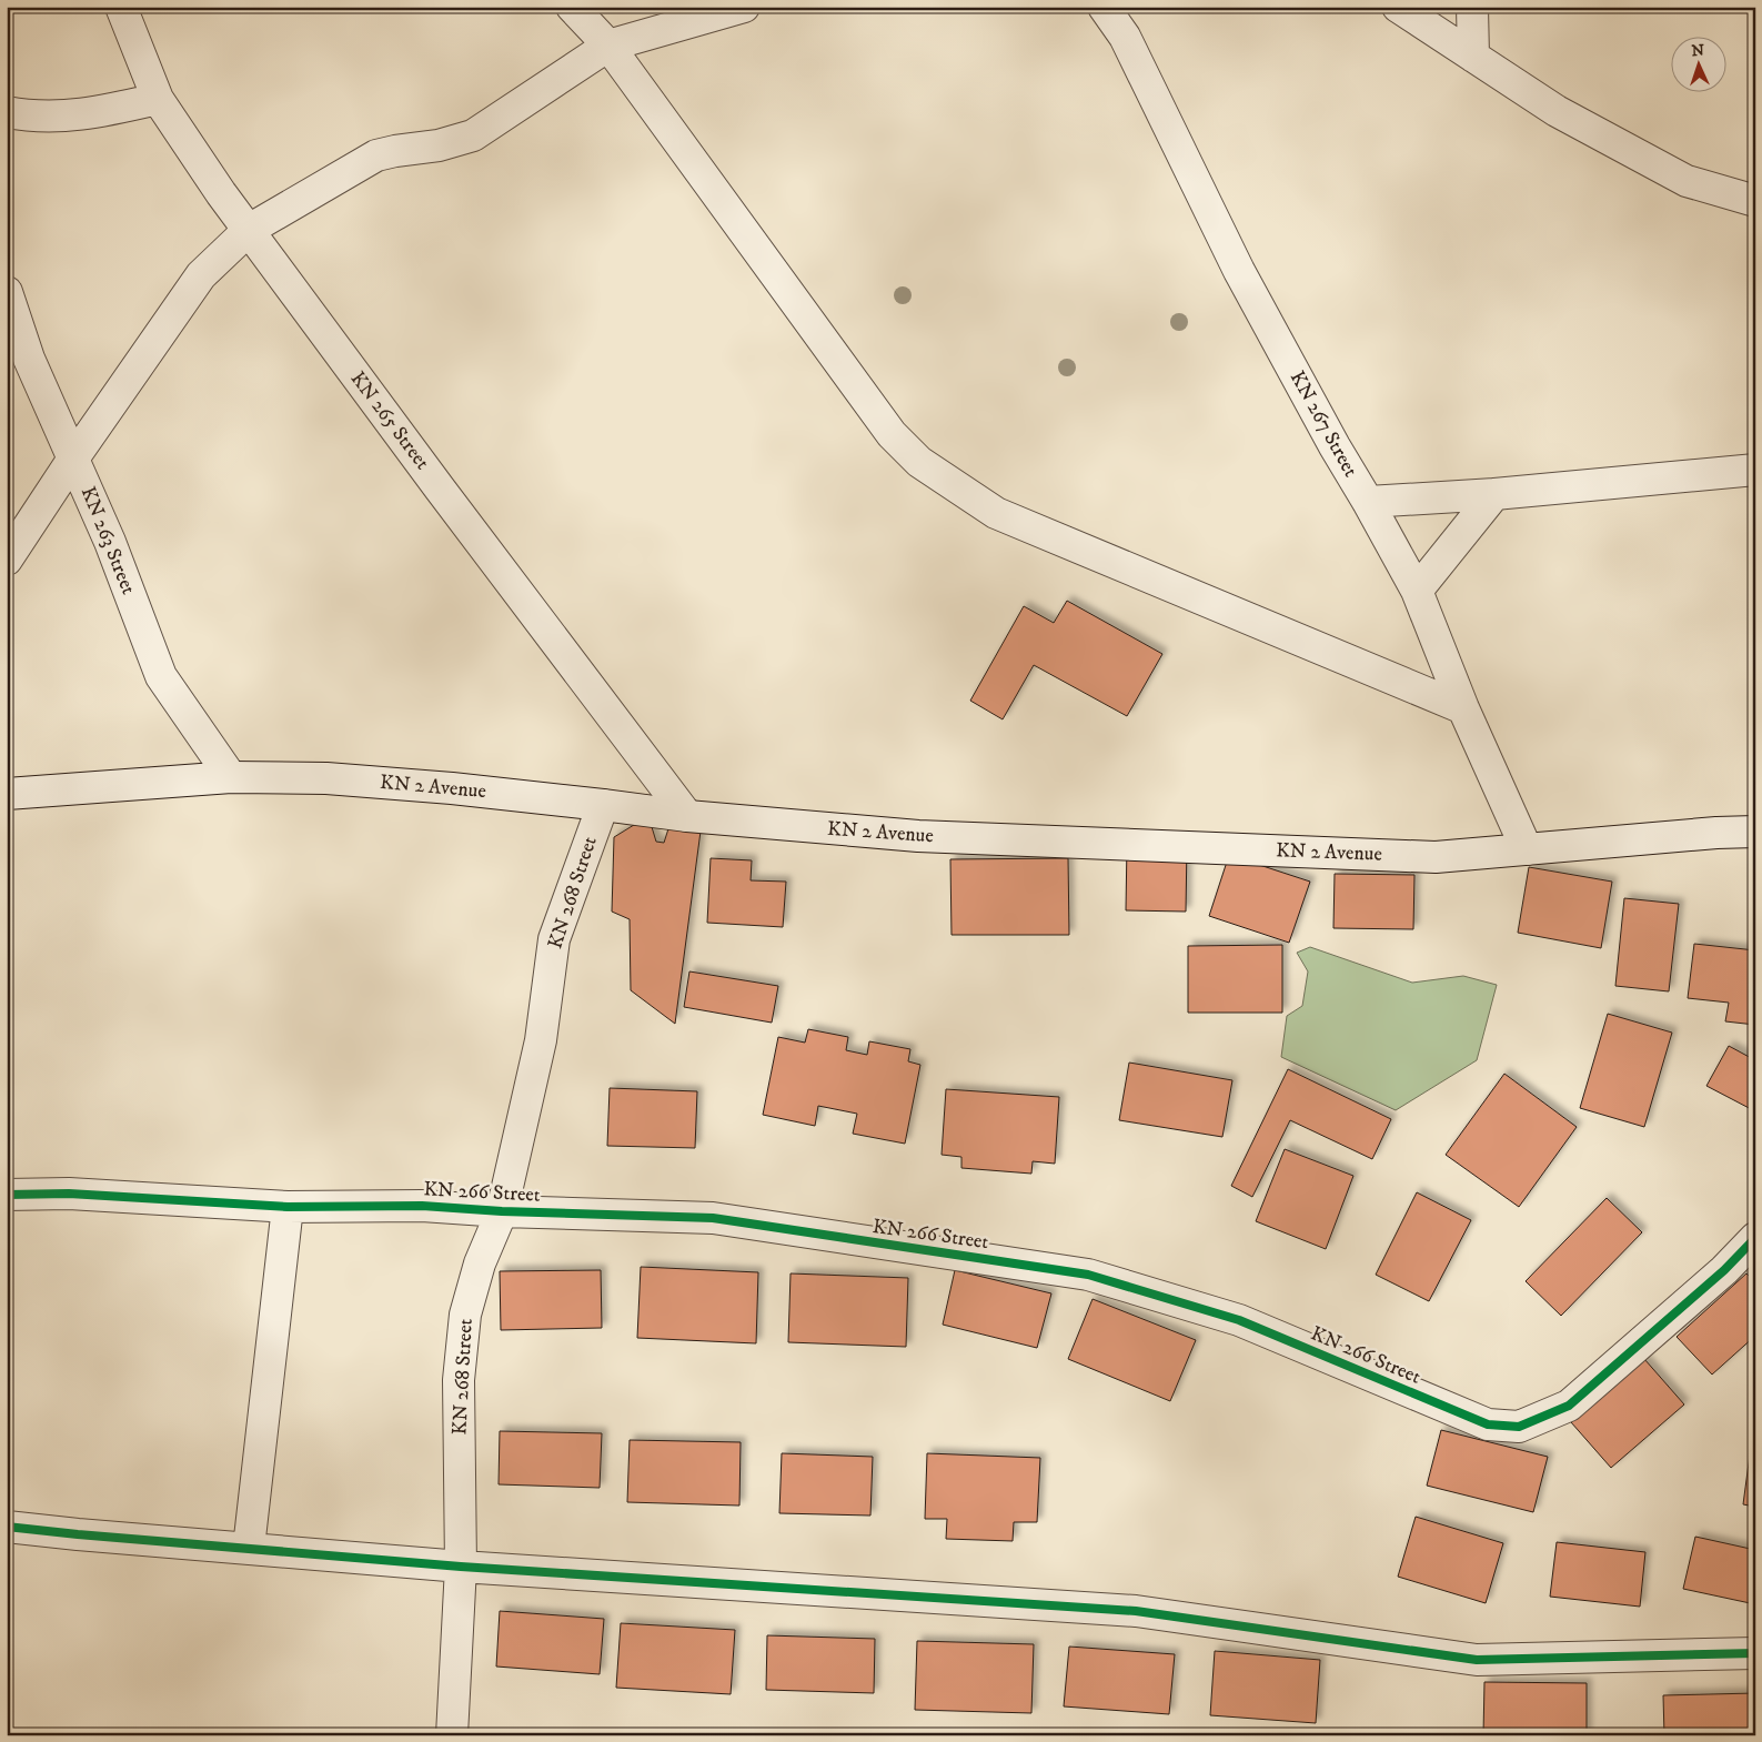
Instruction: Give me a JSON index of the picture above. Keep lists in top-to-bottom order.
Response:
{
  "streets": {
    "street": [
      "KN 265 Street",
      "KN 267 Street",
      "KN 263 Street",
      "KN 2 Avenue",
      "KN 268 Street",
      "KN 266 Street"
    ]
  },
  "crossings": [
    ["KN 265 Street", "KN 2 Avenue"],
    ["KN 267 Street", "KN 2 Avenue"],
    ["KN 263 Street", "KN 2 Avenue"],
    ["KN 2 Avenue", "KN 268 Street"],
    ["KN 268 Street", "KN 266 Street"]
  ],
  "north": "top"
}
